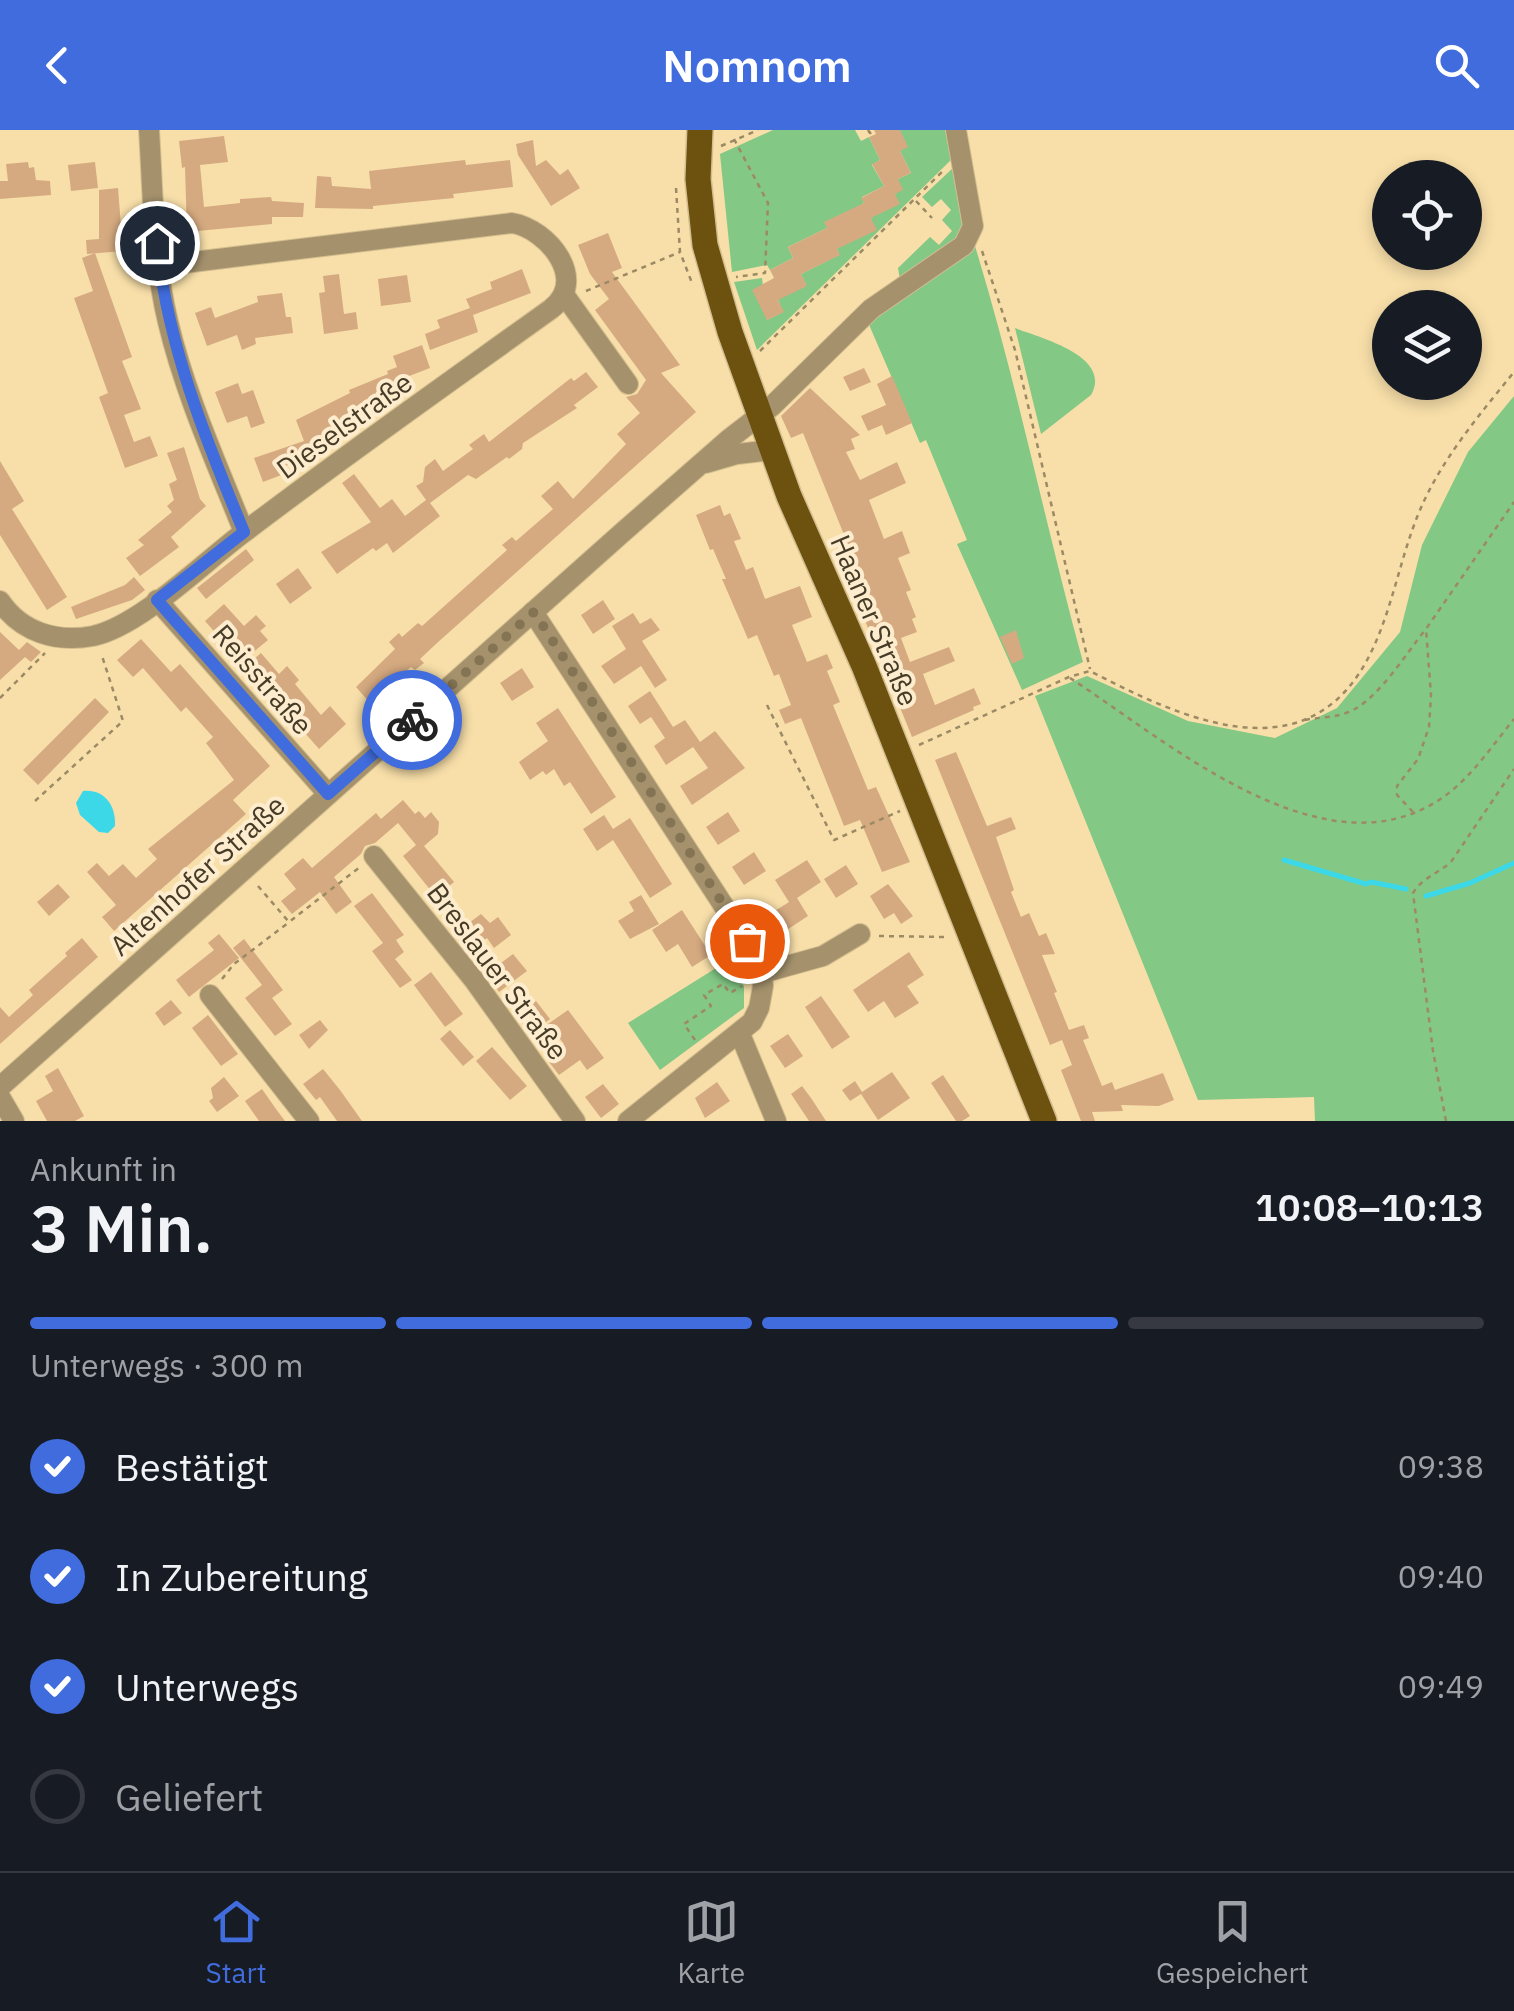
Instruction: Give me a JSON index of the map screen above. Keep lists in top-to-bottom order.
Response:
{
  "streets": {
    "main road": ["Haaner Straße"],
    "street": [
      "Dieselstraße",
      "Reisstraße",
      "Altenhofer Straße",
      "Breslauer Straße"
    ]
  },
  "crossings": [
    ["Dieselstraße", "Reisstraße"],
    ["Haaner Straße", "Altenhofer Straße"],
    ["Reisstraße", "Altenhofer Straße"]
  ],
  "page": {
    "header": "Nomnom",
    "heading": ["3 Min.", "Ankunft in", "10:08–10:13"],
    "bar": "Unterwegs · 300 m",
    "list": [
      ["Bestätigt", "09:38"],
      ["In Zubereitung", "09:40"],
      ["Unterwegs", "09:49"],
      "Geliefert"
    ],
    "tabs": ["Start", "Karte", "Gespeichert"]
  }
}
